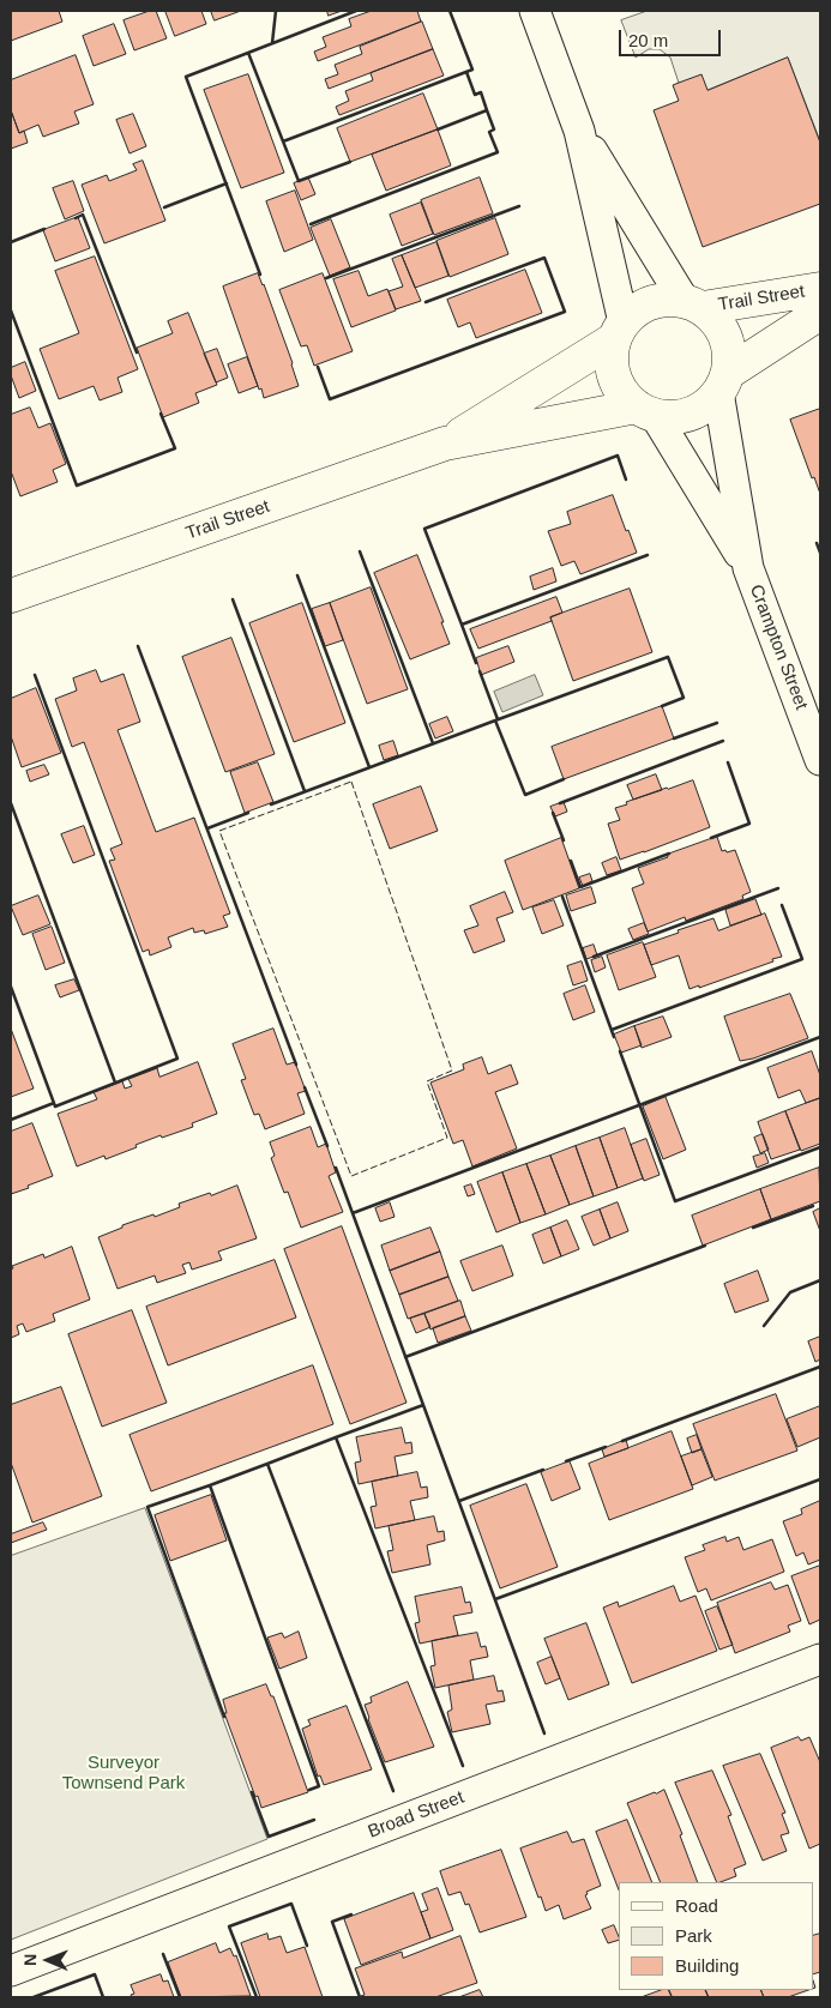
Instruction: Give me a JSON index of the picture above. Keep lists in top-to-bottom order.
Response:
{
  "streets": {
    "street": ["Trail Street", "Crampton Street", "Broad Street"]
  },
  "crossings": [
    ["Trail Street", "Crampton Street"]
  ],
  "parks": ["Surveyor Townsend Park"],
  "legend": ["Road", "Park", "Building"],
  "scale_bar": "20 m",
  "north": "left"
}
